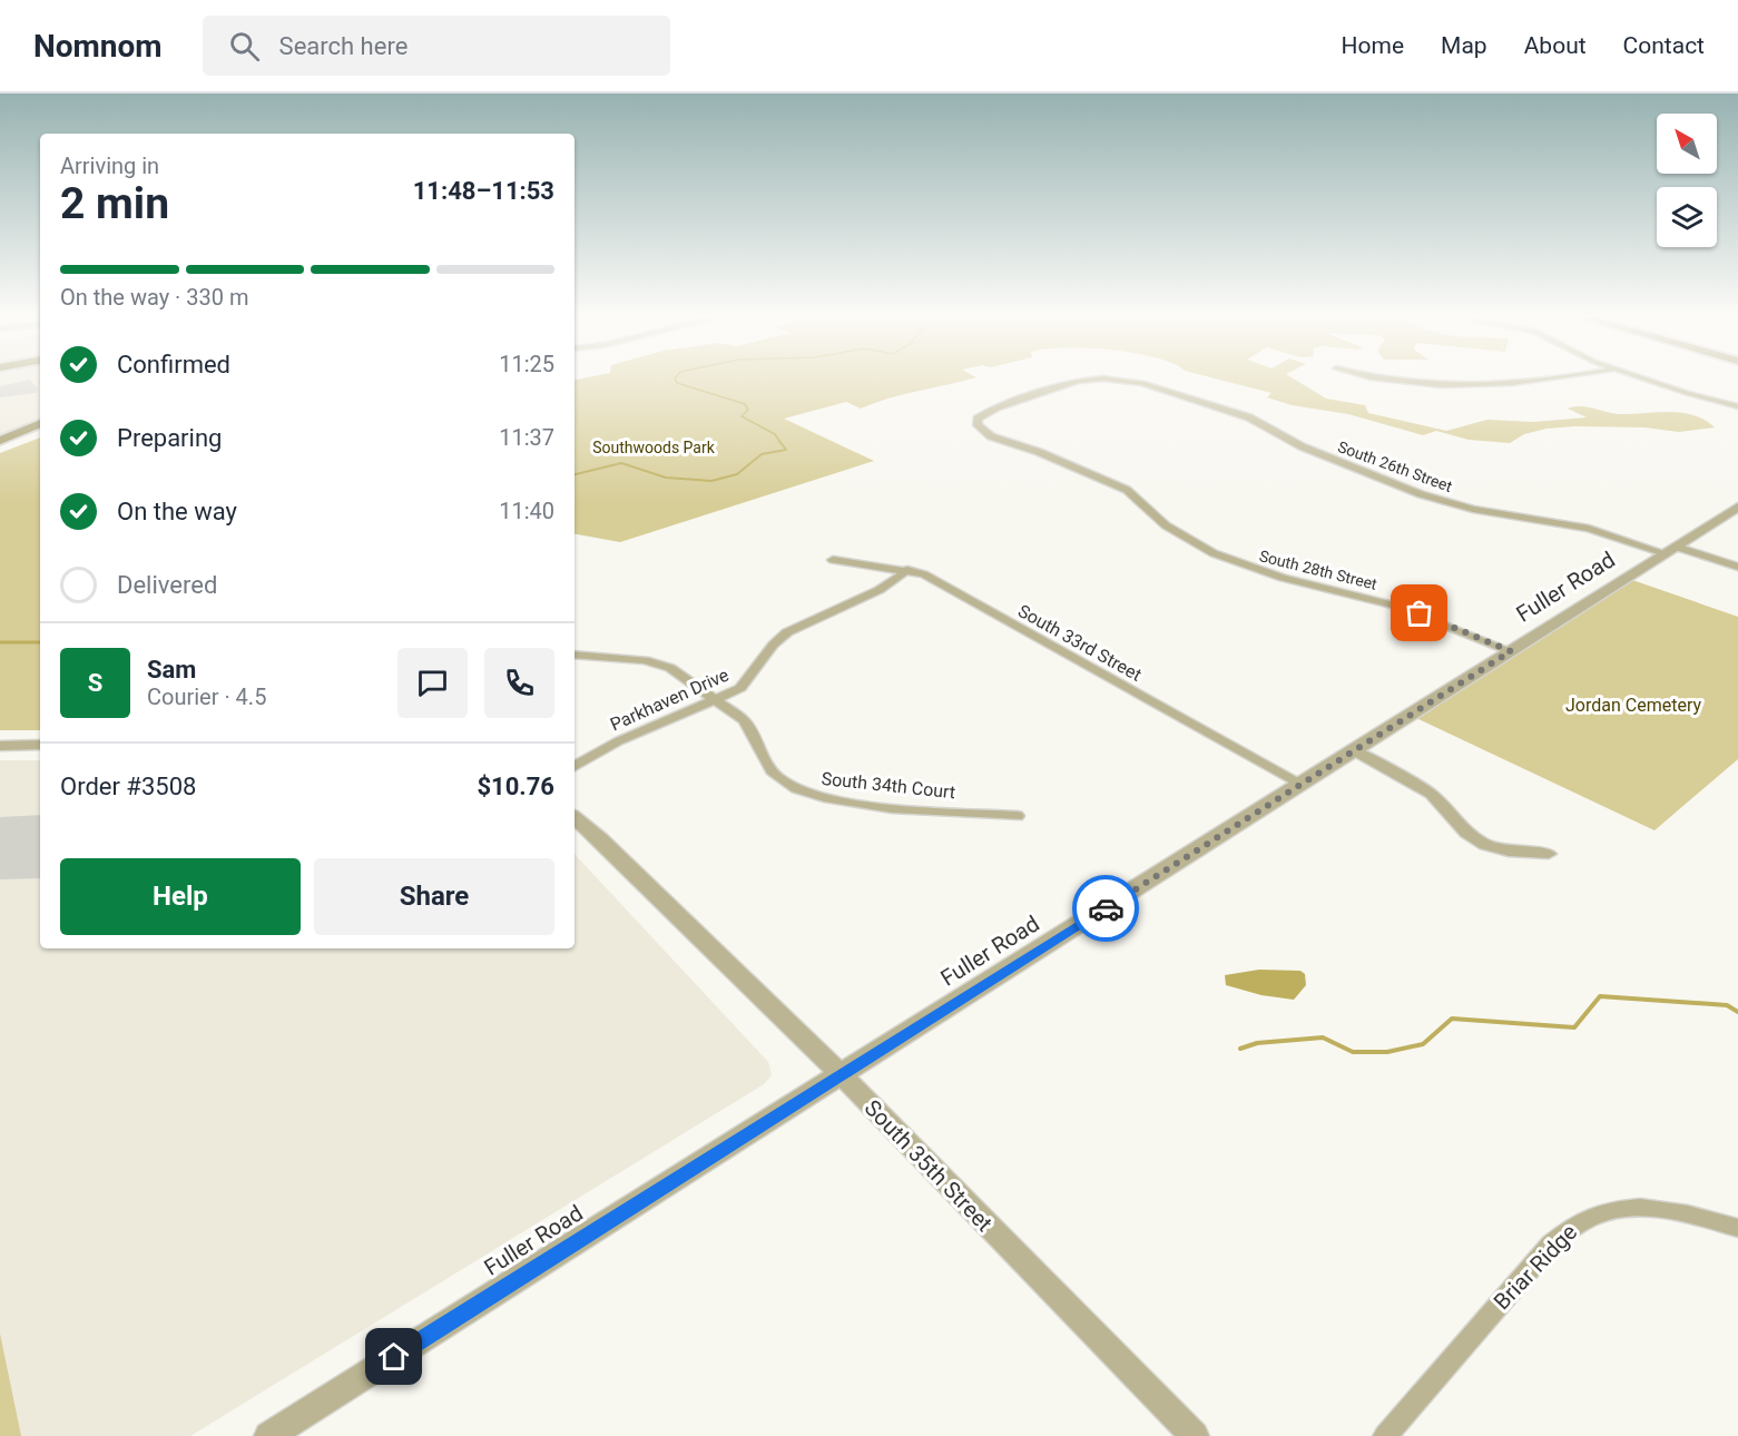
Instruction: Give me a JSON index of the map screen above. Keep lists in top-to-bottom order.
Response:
{
  "streets": {
    "street": [
      "South 26th Street",
      "South 28th Street",
      "Fuller Road",
      "South 33rd Street",
      "Parkhaven Drive",
      "South 34th Court",
      "South 35th Street",
      "Briar Ridge"
    ]
  },
  "crossings": [
    ["South 26th Street", "South 28th Street"],
    ["South 26th Street", "Fuller Road"],
    ["South 28th Street", "Fuller Road"],
    ["Fuller Road", "South 33rd Street"],
    ["Fuller Road", "South 35th Street"],
    ["South 33rd Street", "Parkhaven Drive"],
    ["Parkhaven Drive", "South 34th Court"]
  ],
  "parks": ["Southwoods Park", "Jordan Cemetery"],
  "north": "top left",
  "page": {
    "header": "Nomnom",
    "search": "Search here",
    "nav": [
      "Home",
      "Map",
      "About",
      "Contact"
    ],
    "heading": ["2 min", "Arriving in", "11:48–11:53"],
    "panel": [
      "Sam",
      "Courier · 4.5",
      "Order #3508",
      "$10.76"
    ],
    "bar": "On the way · 330 m",
    "list": [
      ["Confirmed", "11:25"],
      ["Preparing", "11:37"],
      ["On the way", "11:40"],
      "Delivered"
    ],
    "round": "S",
    "buttons": ["Help", "Share"]
  }
}
